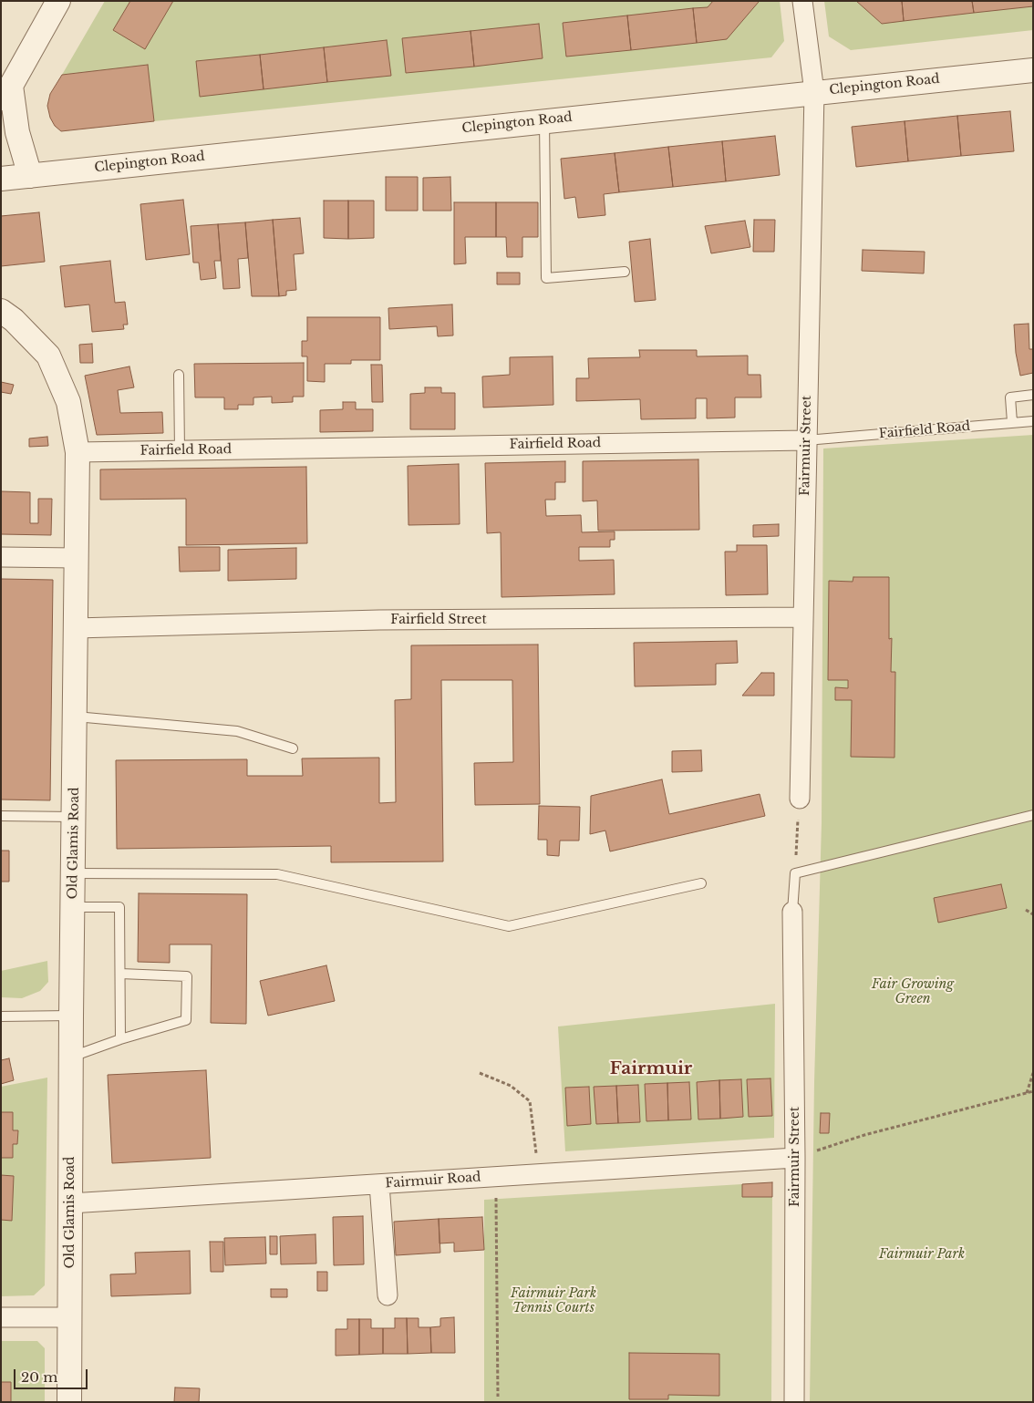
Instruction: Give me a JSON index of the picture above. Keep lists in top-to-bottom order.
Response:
{
  "streets": {
    "street": [
      "Clepington Road",
      "Fairfield Road",
      "Fairmuir Street",
      "Fairfield Street",
      "Old Glamis Road",
      "Fairmuir Road"
    ]
  },
  "crossings": [
    ["Clepington Road", "Fairmuir Street"],
    ["Fairfield Road", "Fairmuir Street"],
    ["Fairfield Road", "Old Glamis Road"],
    ["Fairmuir Street", "Fairfield Street"],
    ["Fairmuir Street", "Fairmuir Road"],
    ["Fairfield Street", "Old Glamis Road"],
    ["Old Glamis Road", "Fairmuir Road"]
  ],
  "districts": ["Fairmuir"],
  "parks": ["Fair Growing Green", "Fairmuir Park", "Fairmuir Park Tennis Courts"],
  "scale_bar": "20 m"
}
